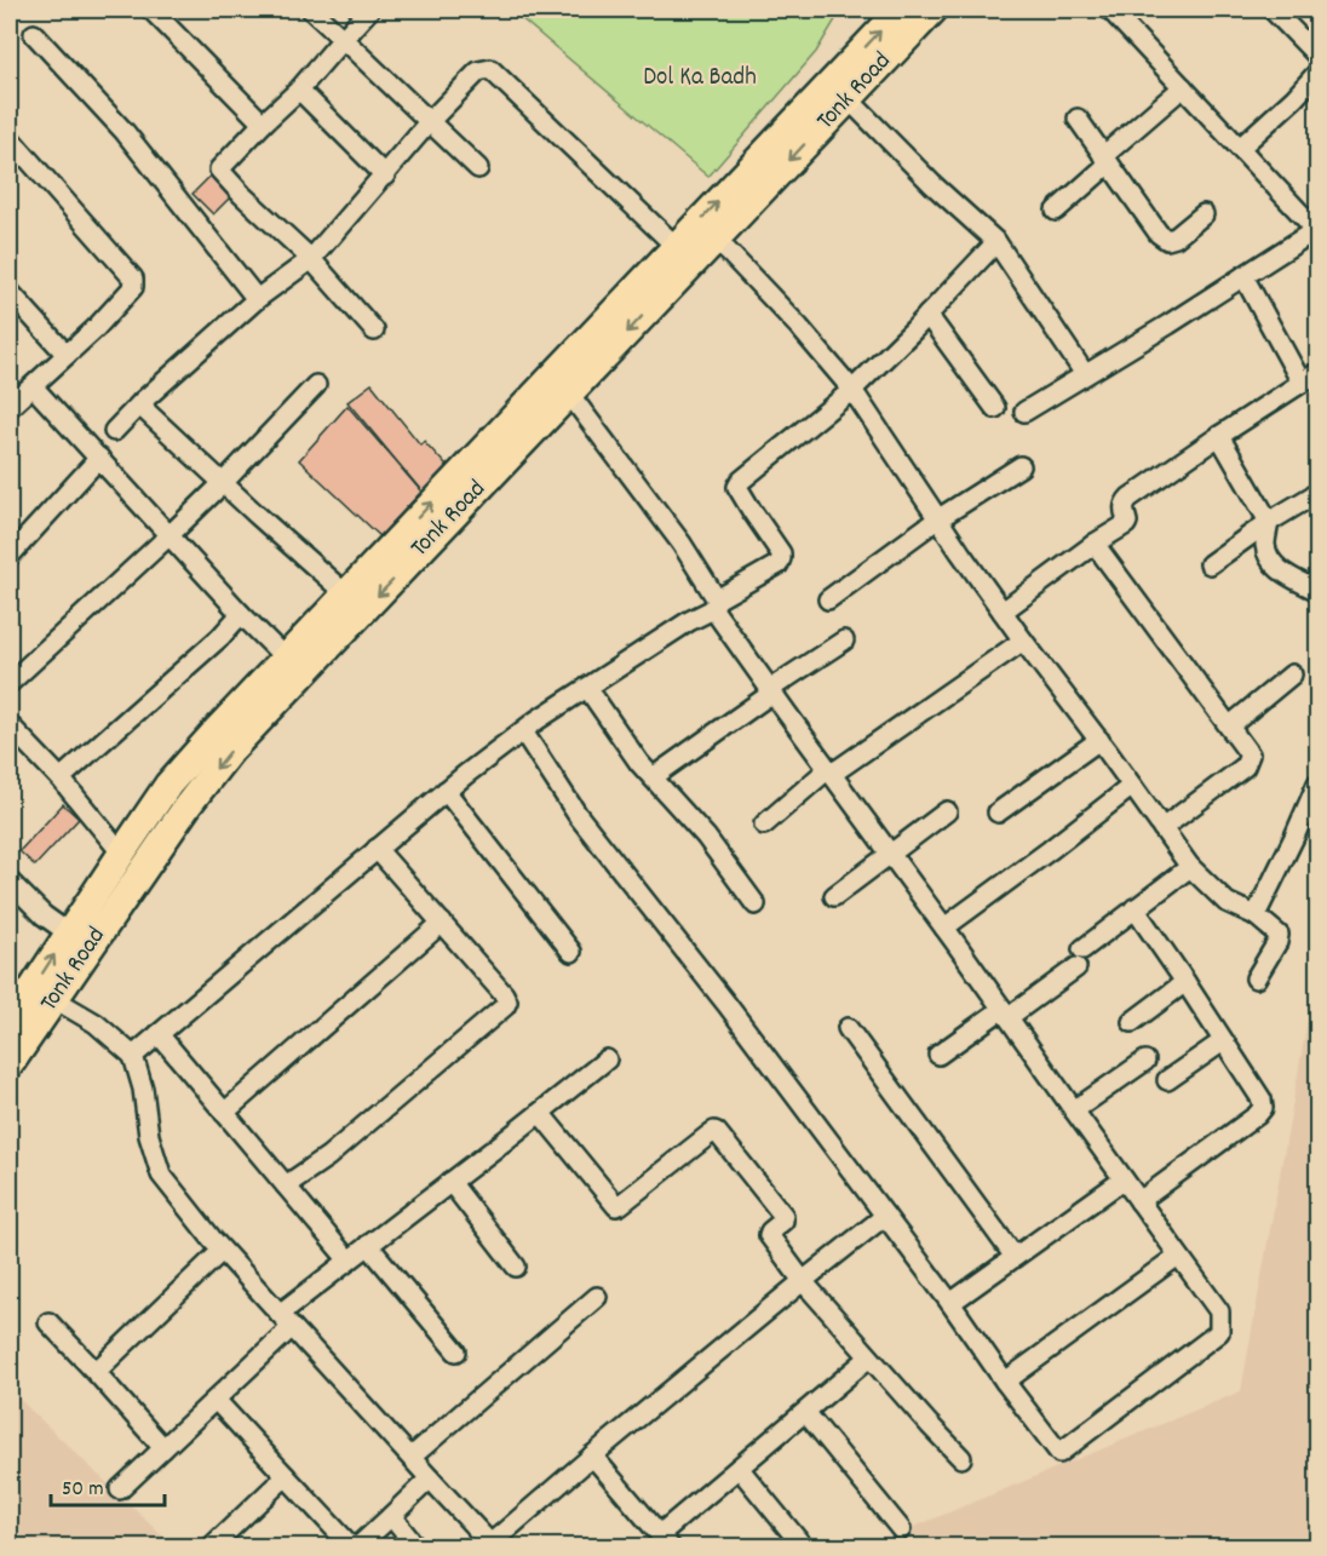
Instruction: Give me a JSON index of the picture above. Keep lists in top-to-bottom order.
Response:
{
  "streets": {
    "main road": ["Tonk Road"]
  },
  "parks": ["Dol Ka Badh"],
  "scale_bar": "50 m"
}
